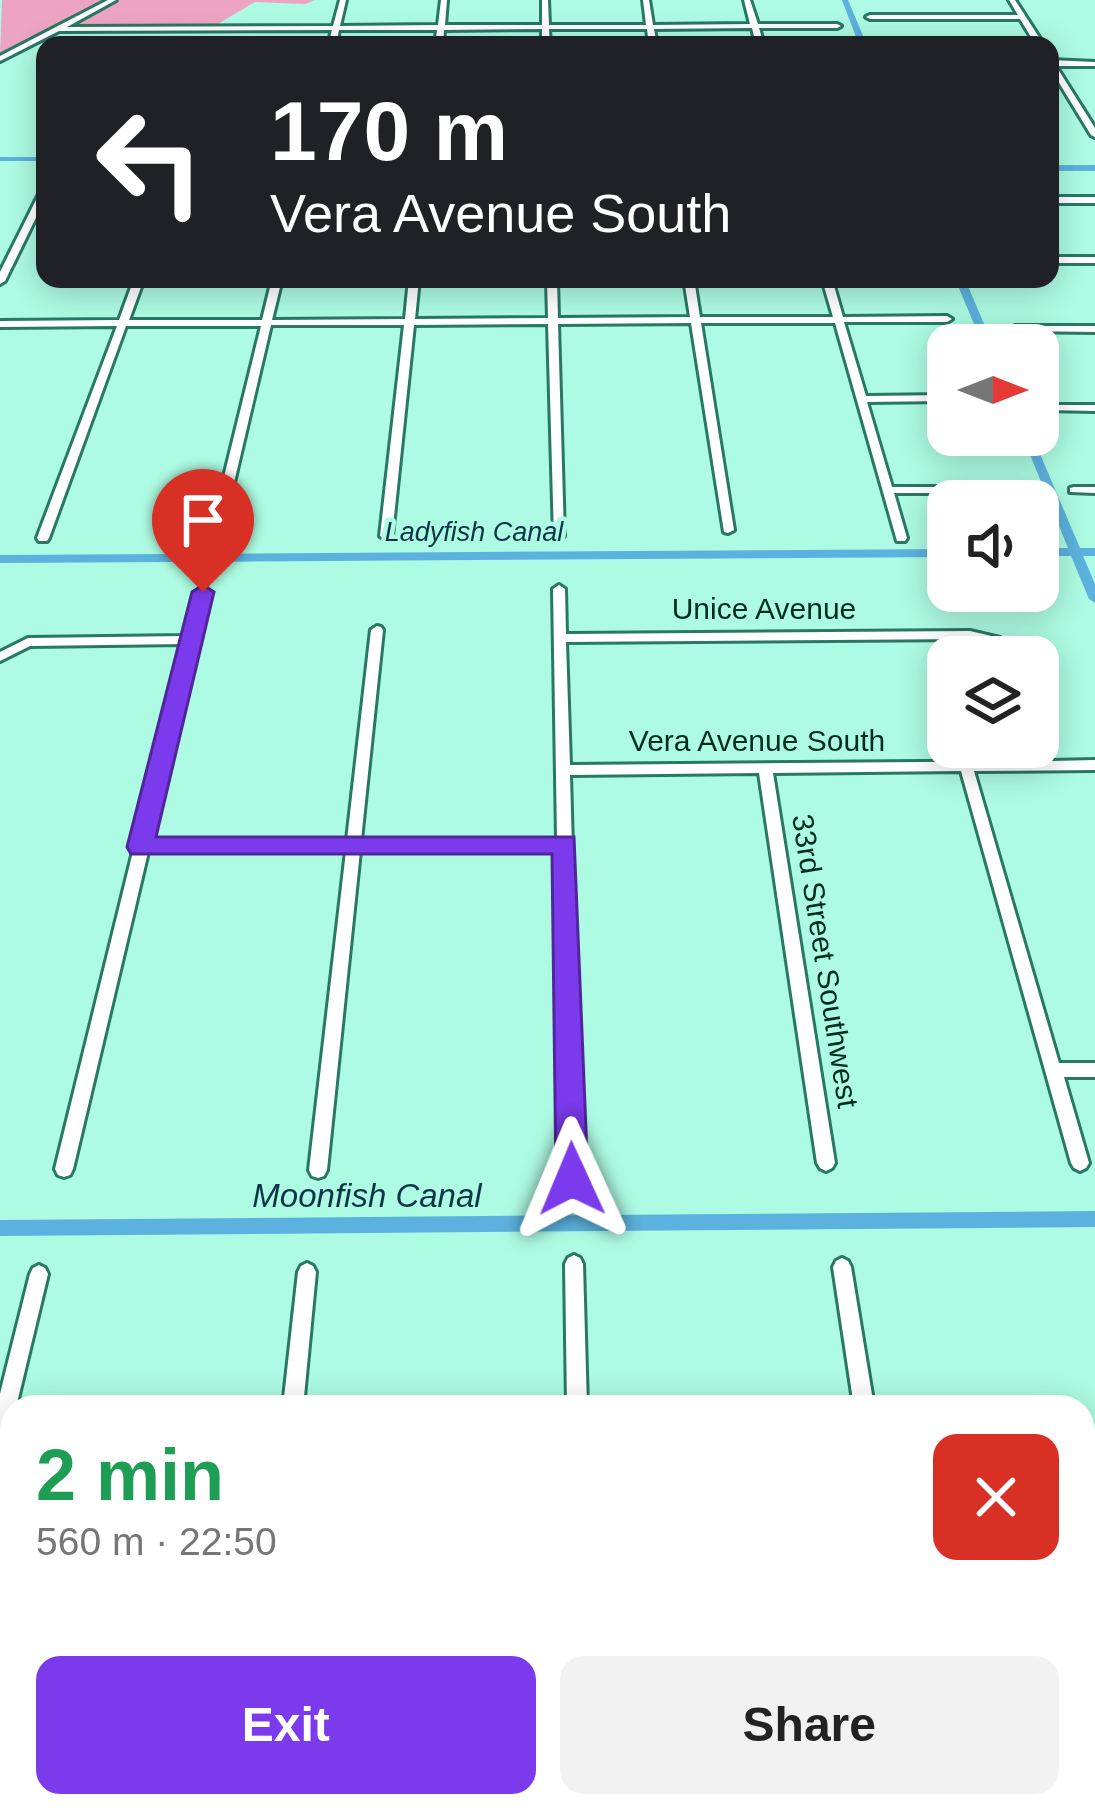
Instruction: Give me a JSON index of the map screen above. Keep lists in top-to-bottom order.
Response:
{
  "streets": {
    "street": ["Unice Avenue", "Vera Avenue South", "33rd Street Southwest"]
  },
  "crossings": [
    ["Vera Avenue South", "33rd Street Southwest"]
  ],
  "water": ["Ladyfish Canal", "Moonfish Canal"],
  "north": "right",
  "page": {
    "turn": ["170 m", "Vera Avenue South"],
    "heading": ["2 min", "560 m · 22:50"],
    "buttons": ["Exit", "Share"]
  }
}
